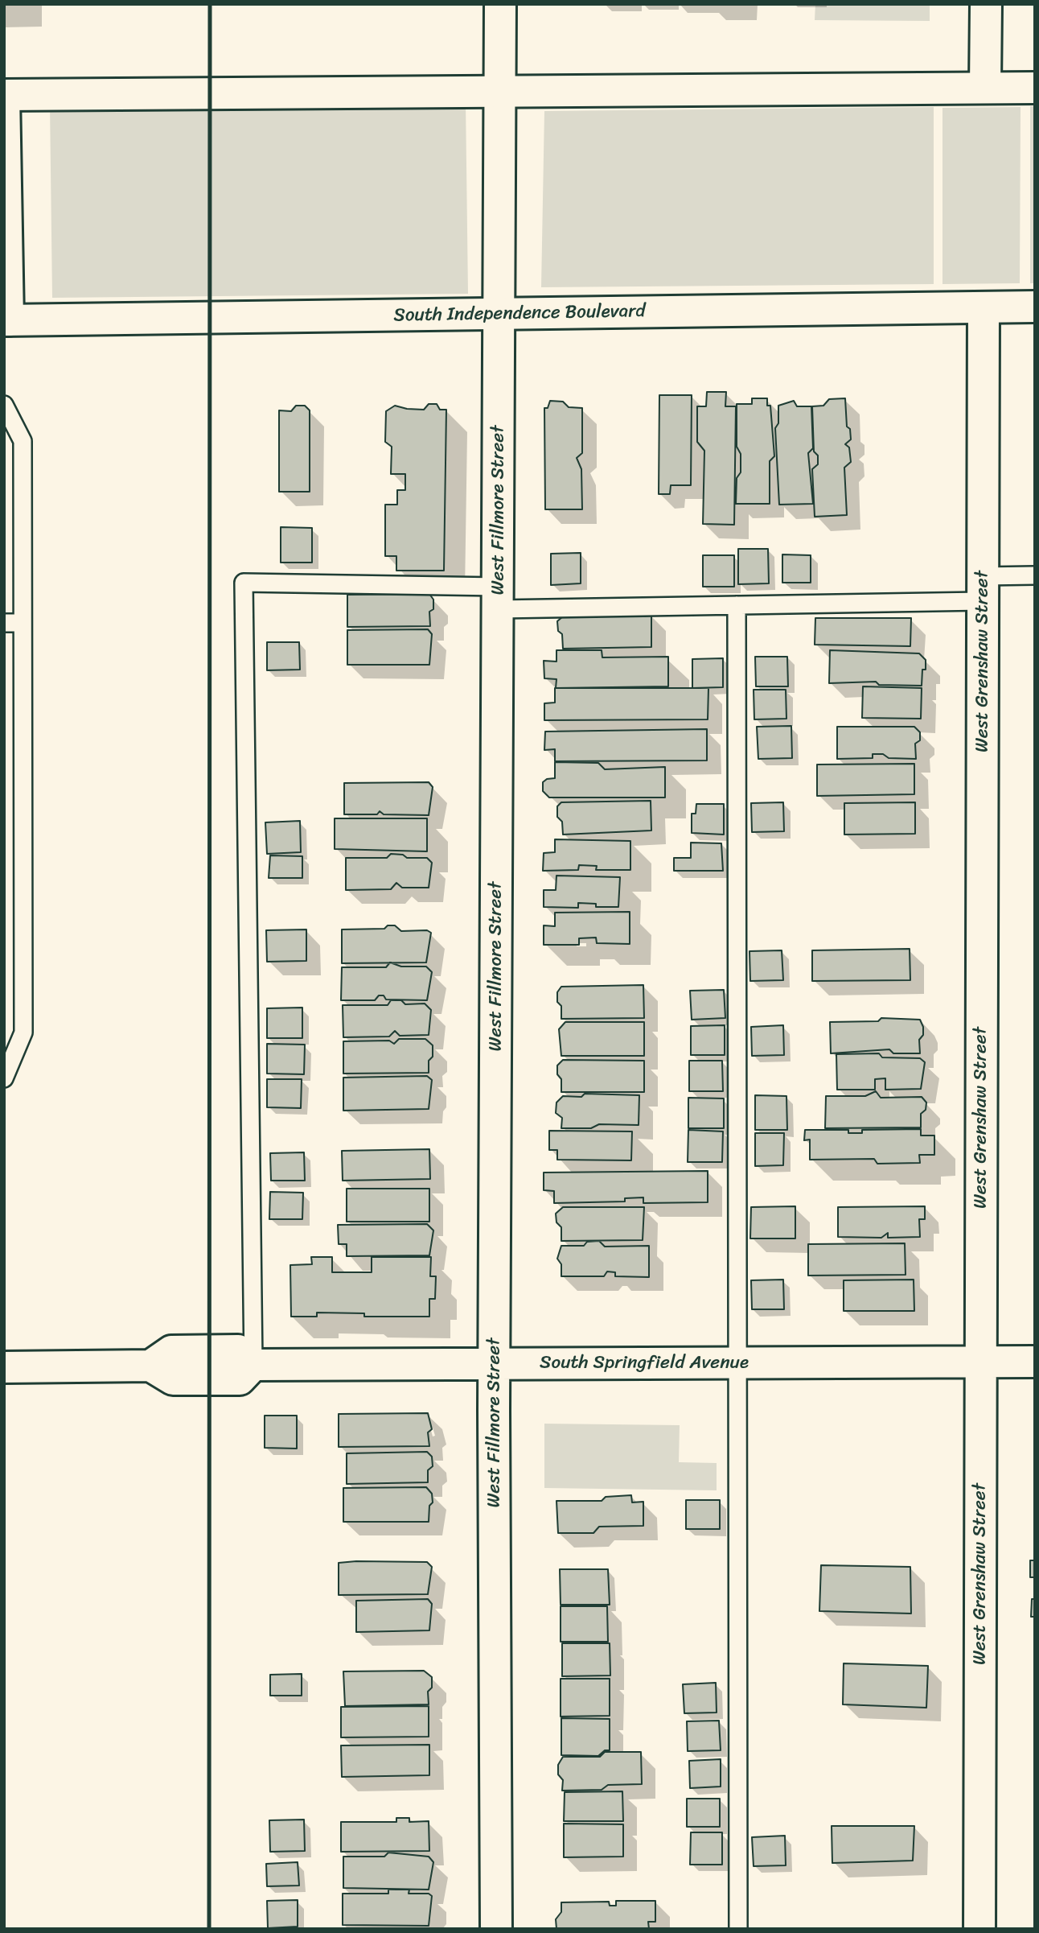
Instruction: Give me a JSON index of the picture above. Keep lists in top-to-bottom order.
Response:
{
  "streets": {
    "street": [
      "South Independence Boulevard",
      "West Fillmore Street",
      "West Grenshaw Street",
      "South Springfield Avenue"
    ]
  },
  "crossings": [
    ["South Independence Boulevard", "West Fillmore Street"],
    ["South Independence Boulevard", "West Grenshaw Street"],
    ["West Fillmore Street", "South Springfield Avenue"],
    ["West Grenshaw Street", "South Springfield Avenue"]
  ]
}
